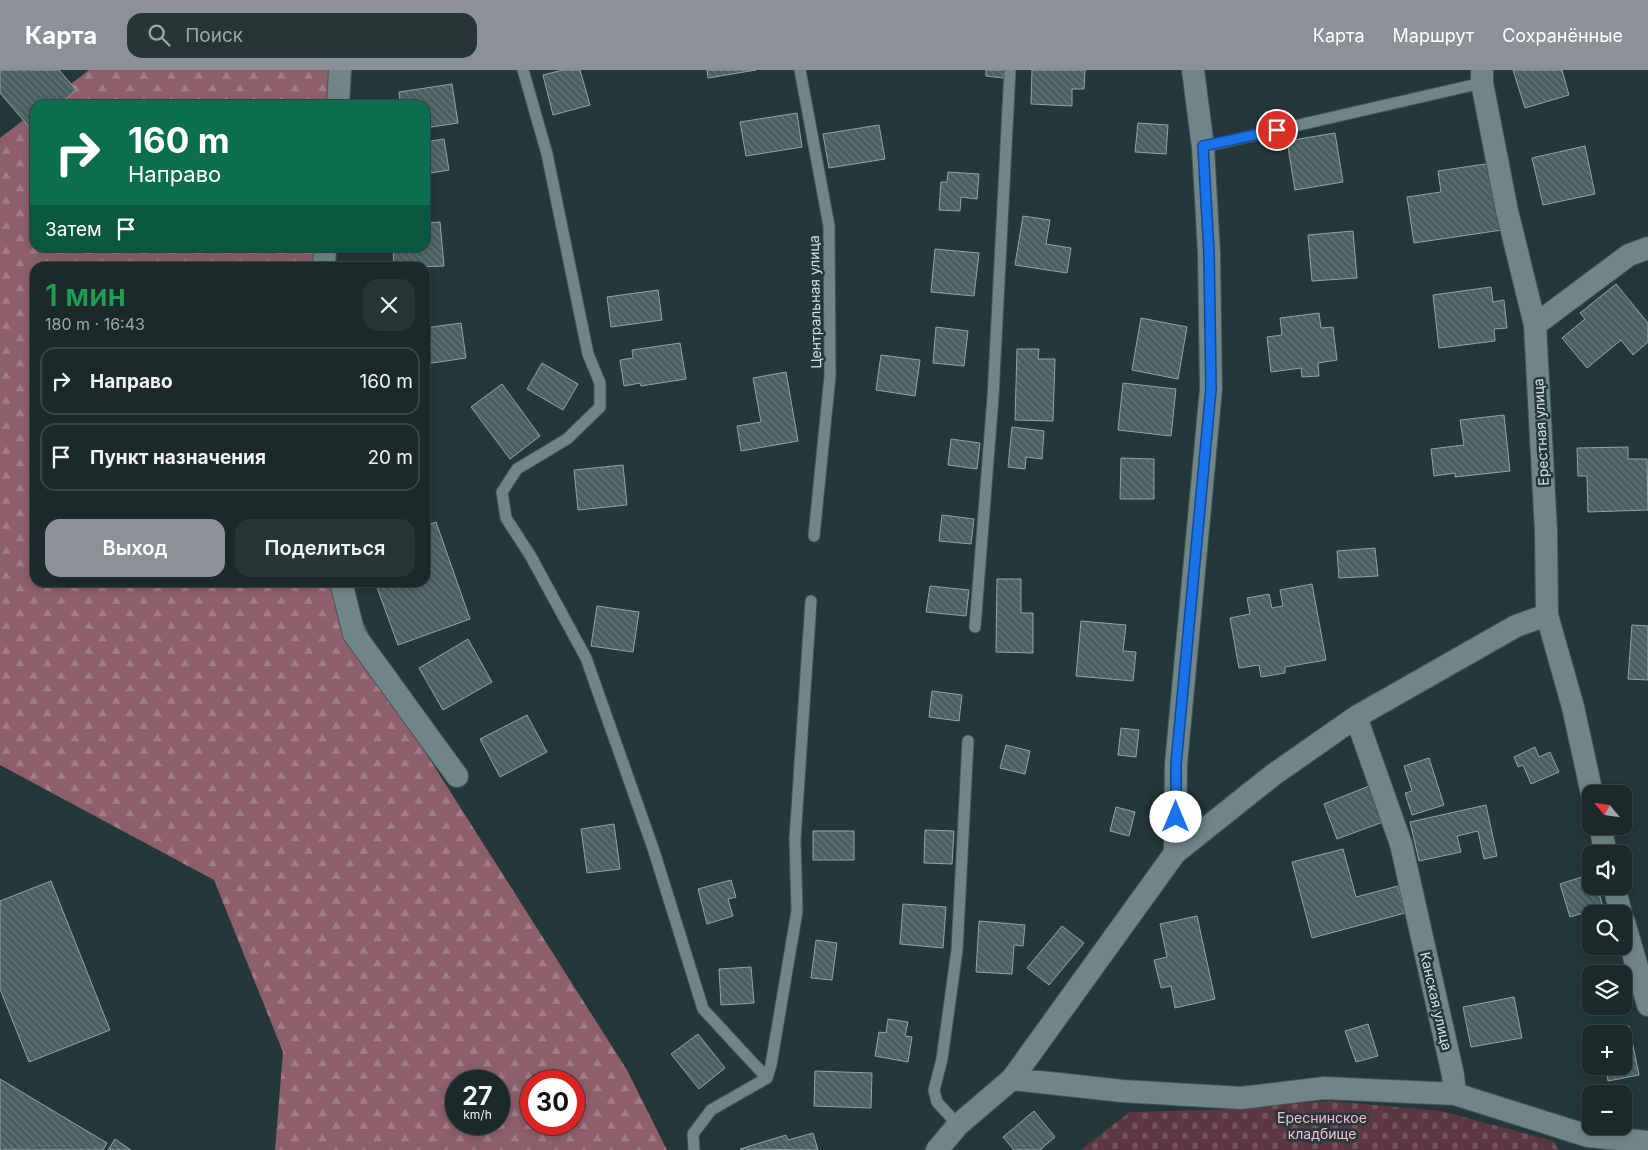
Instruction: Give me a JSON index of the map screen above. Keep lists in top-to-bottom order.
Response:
{
  "streets": {
    "street": ["Ерестная улица", "Канская улица"],
    "lane": ["Центральная улица"]
  },
  "parks": ["Ереснинское кладбище"],
  "north": "top left",
  "page": {
    "header": "Карта",
    "search": "Поиск",
    "nav": ["Карта", "Маршрут", "Сохранённые"],
    "turn": ["160 m", "Направо"],
    "then": "Затем",
    "heading": ["1 мин", "180 m · 16:43"],
    "list": [
      {
        "name": "Направо",
        "value": "160 m"
      },
      {
        "name": "Пункт назначения",
        "value": "20 m"
      }
    ],
    "buttons": ["Выход", "Поделиться"],
    "map_buttons": ["+", "−"],
    "speed": "27 km/h",
    "limit": "30"
  }
}
